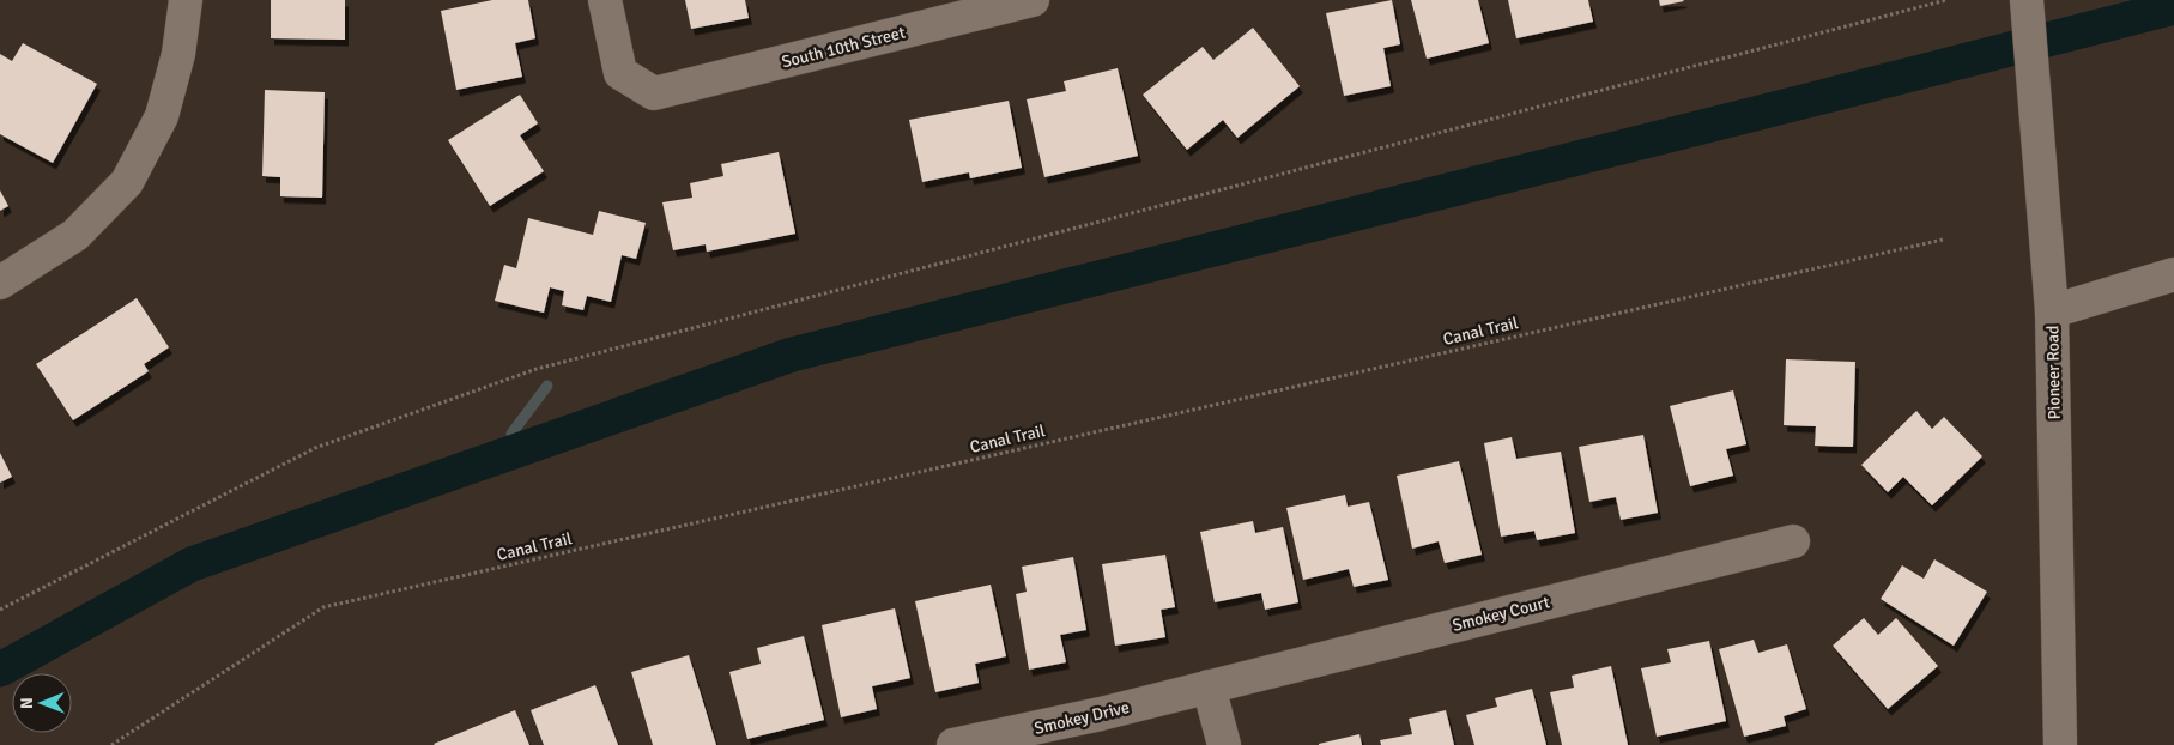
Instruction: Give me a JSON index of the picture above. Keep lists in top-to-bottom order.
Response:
{
  "streets": {
    "street": [
      "South 10th Street",
      "Pioneer Road",
      "Smokey Court",
      "Smokey Drive"
    ],
    "path": ["Canal Trail"]
  },
  "crossings": [
    ["Smokey Court", "Smokey Drive"]
  ],
  "north": "left"
}
